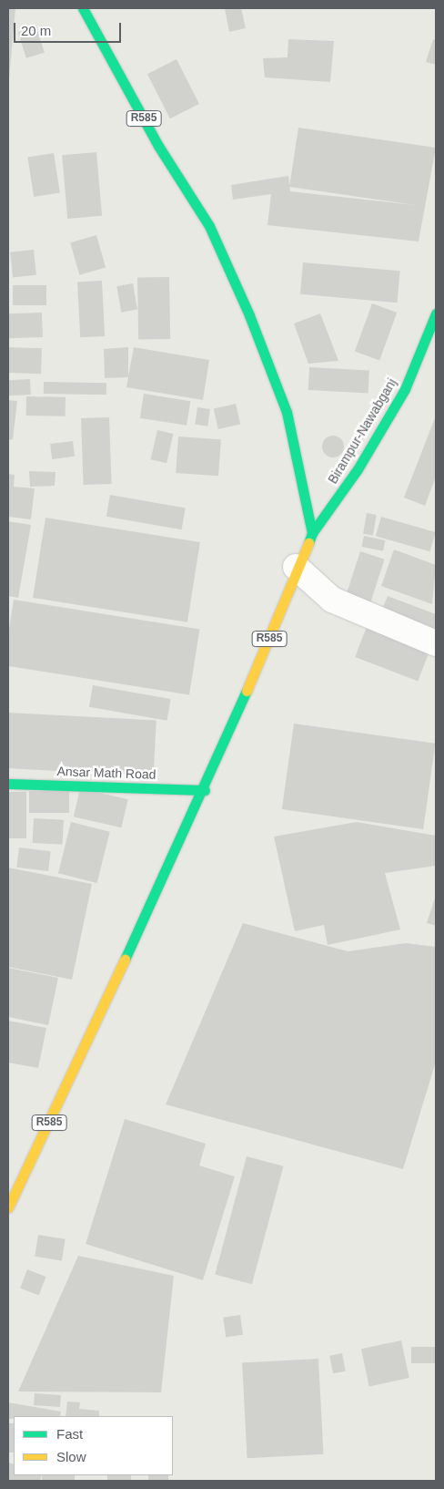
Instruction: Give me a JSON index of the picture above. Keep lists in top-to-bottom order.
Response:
{
  "streets": {
    "main road": ["R585", "Birampur-Nawabganj", "Ansar Math Road"]
  },
  "crossings": [
    ["R585", "Birampur-Nawabganj"],
    ["R585", "Ansar Math Road"]
  ],
  "legend": ["Fast", "Slow"],
  "scale_bar": "20 m"
}
